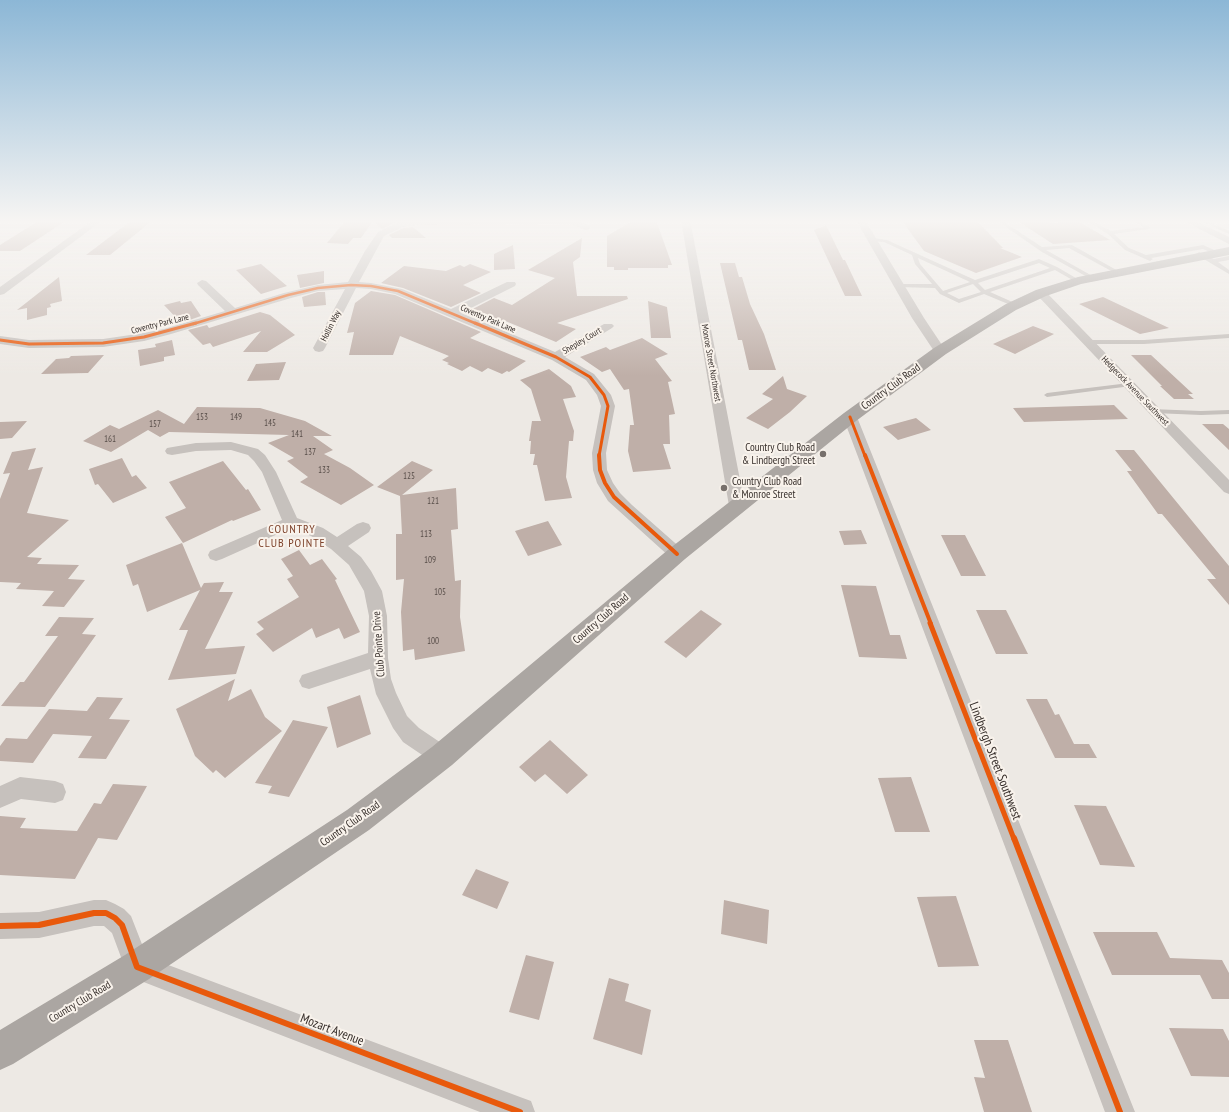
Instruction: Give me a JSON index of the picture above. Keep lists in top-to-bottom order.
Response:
{
  "streets": {
    "main road": ["Country Club Road"],
    "street": [
      "Coventry Park Lane",
      "Hollin Way",
      "Shepley Court",
      "Monroe Street Northwest",
      "Hedgecock Avenue Southwest",
      "Club Pointe Drive",
      "Lindbergh Street Southwest",
      "Mozart Avenue"
    ]
  },
  "crossings": [
    ["Coventry Park Lane", "Hollin Way"],
    ["Coventry Park Lane", "Shepley Court"],
    ["Coventry Park Lane", "Country Club Road"],
    ["Monroe Street Northwest", "Country Club Road"],
    ["Country Club Road", "Hedgecock Avenue Southwest"],
    ["Country Club Road", "Club Pointe Drive"],
    ["Country Club Road", "Lindbergh Street Southwest"],
    ["Country Club Road", "Mozart Avenue"]
  ],
  "districts": ["COUNTRY CLUB POINTE"],
  "places": ["Country Club Road & Lindbergh Street", "Country Club Road & Monroe Street"],
  "house_numbers": [
    "153",
    "149",
    "145",
    "157",
    "141",
    "161",
    "137",
    "133",
    "125",
    "121",
    "113",
    "109",
    "105",
    "100"
  ]
}
